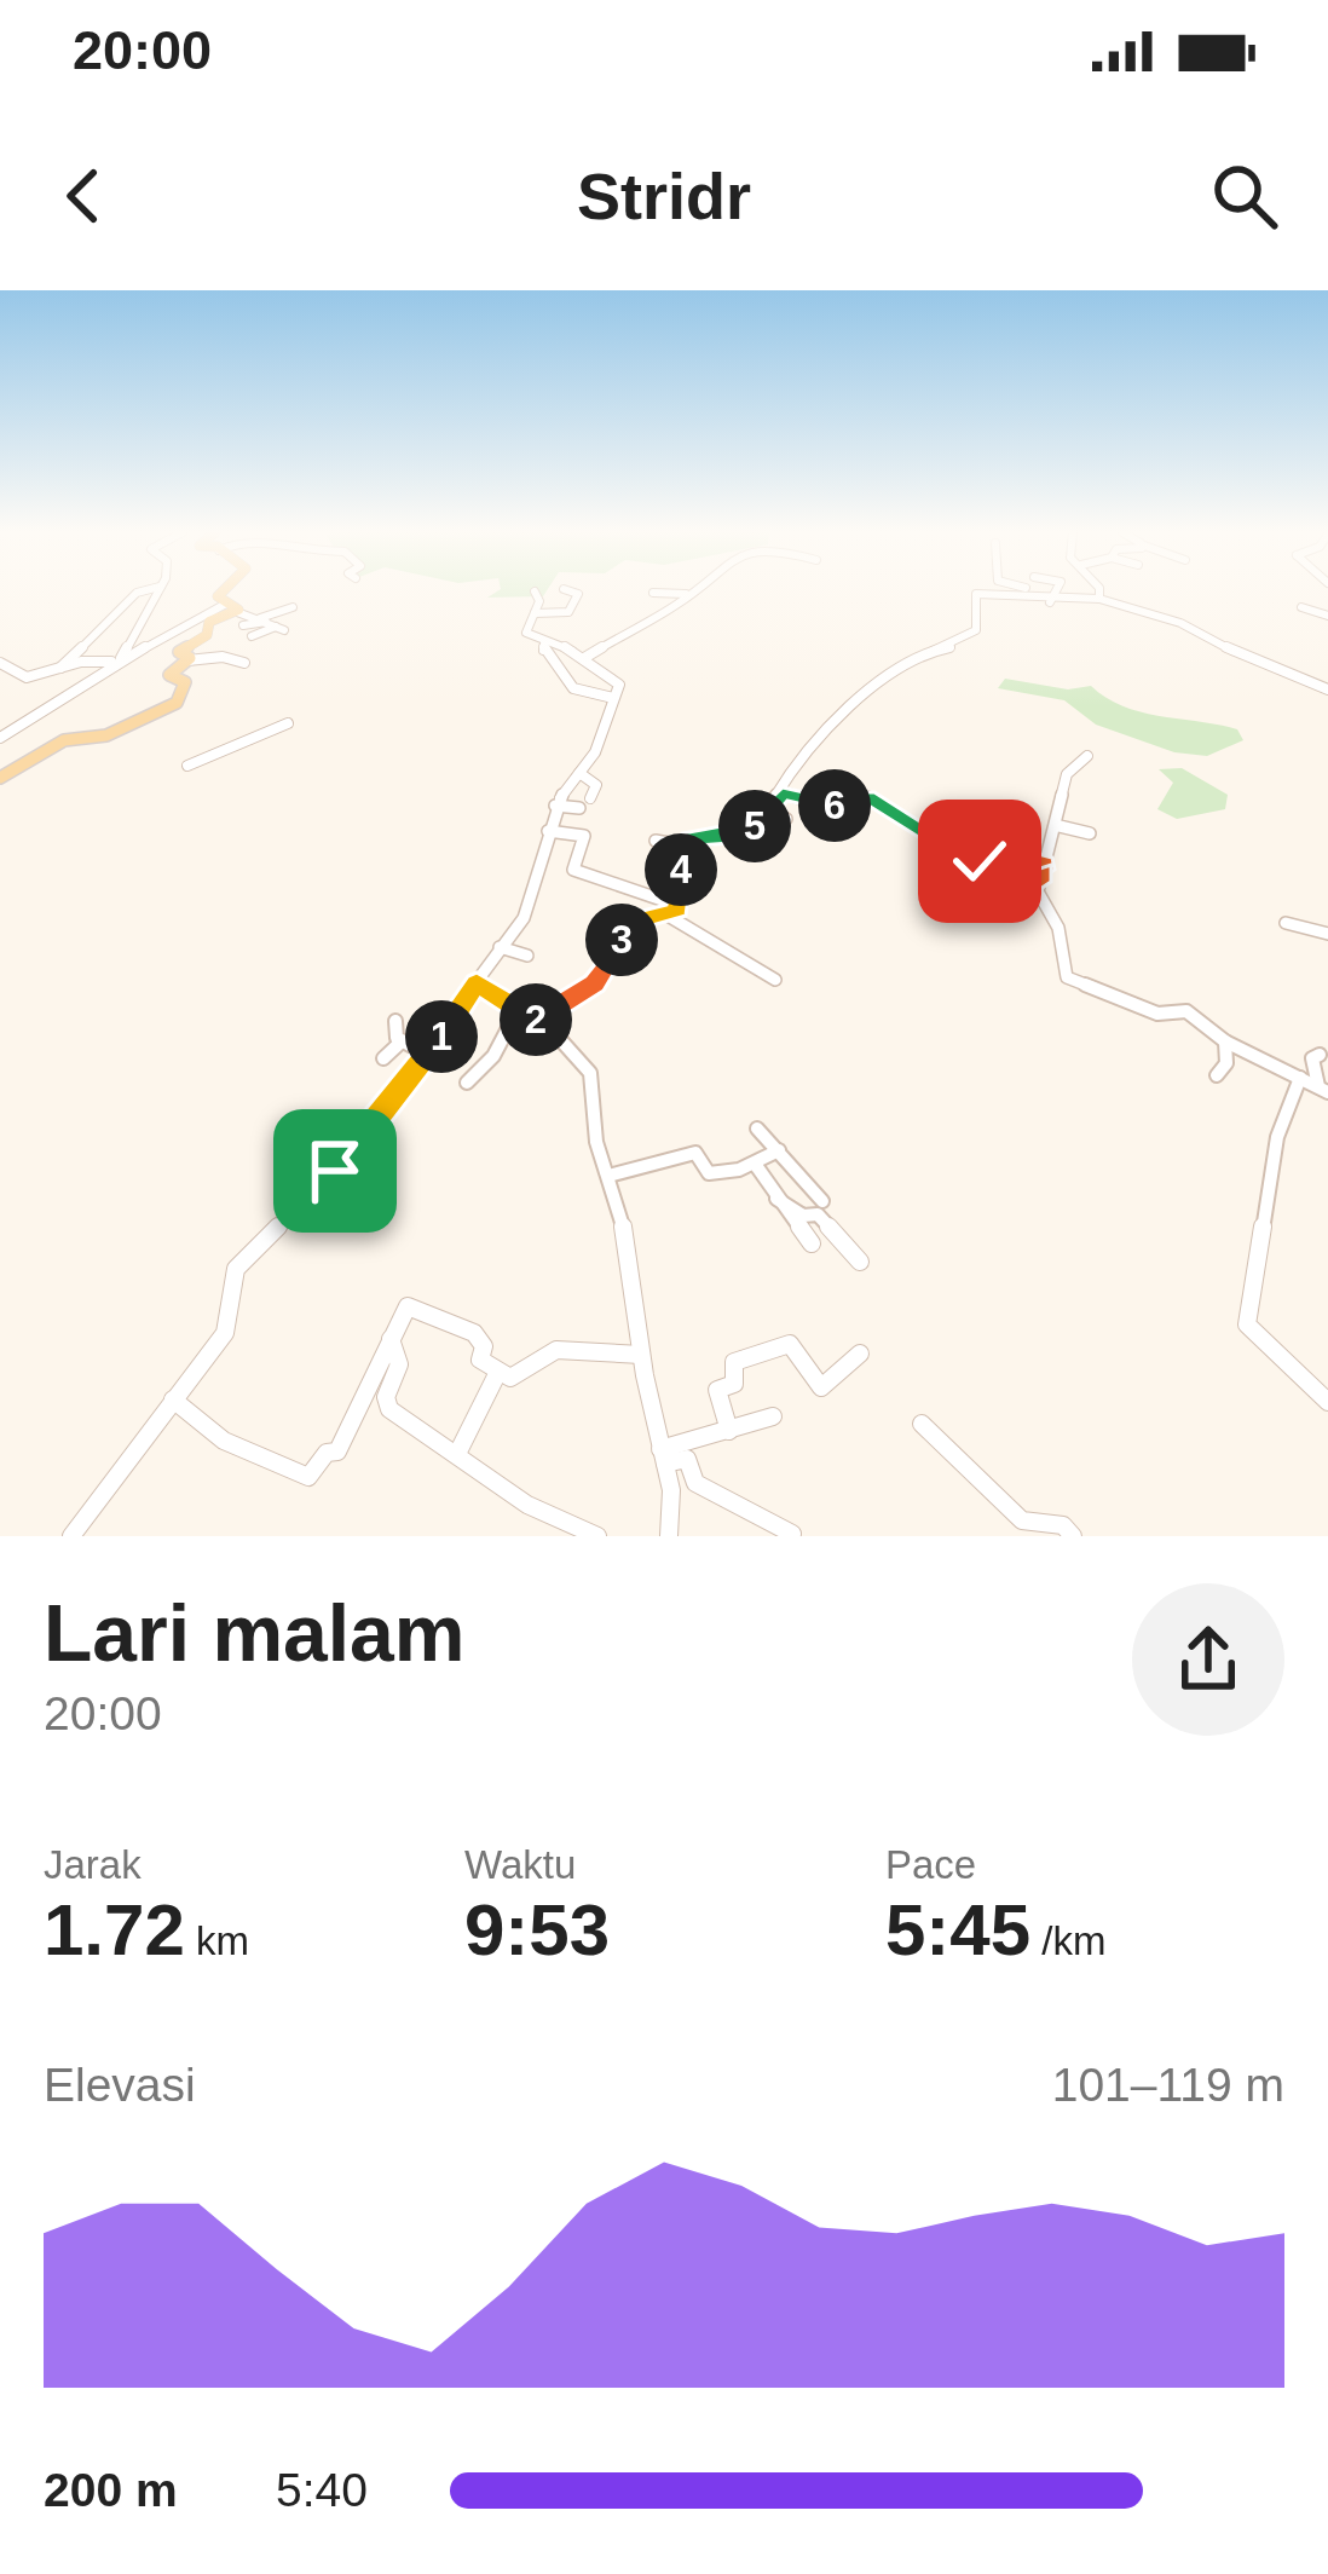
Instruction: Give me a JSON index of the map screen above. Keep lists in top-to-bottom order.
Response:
{
  "page": {
    "status": "20:00",
    "header": "Stridr",
    "pins": [
      "6",
      "5",
      "4",
      "3",
      "2",
      "1"
    ],
    "heading": ["Lari malam", "20:00"],
    "stats": [
      ["Jarak", "1.72 km"],
      ["Waktu", "9:53"],
      ["Pace", "5:45 /km"]
    ],
    "chart": ["Elevasi", "101–119 m"],
    "list": [
      {
        "name": "200 m",
        "note": "5:40"
      }
    ]
  }
}
